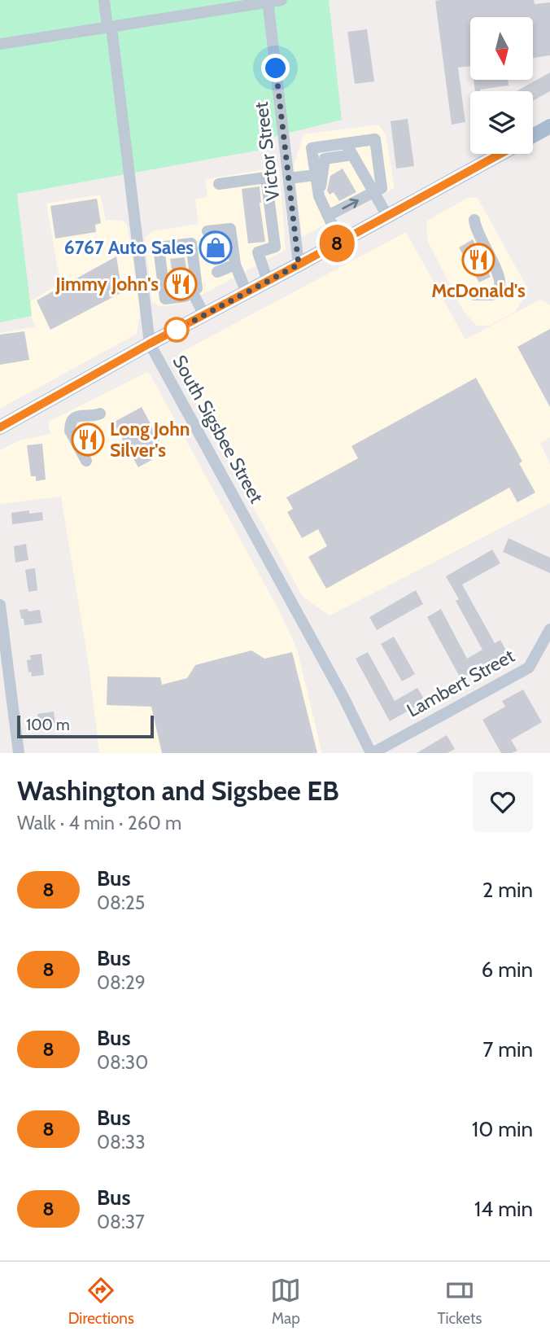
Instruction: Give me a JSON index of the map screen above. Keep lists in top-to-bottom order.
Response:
{
  "streets": {
    "street": ["Victor Street", "South Sigsbee Street", "Lambert Street"]
  },
  "crossings": [
    ["South Sigsbee Street", "Lambert Street"]
  ],
  "places": {
    "shop": ["6767 Auto Sales"],
    "restaurant": ["McDonald's", "Jimmy John's", "Long John Silver's"]
  },
  "lines": ["bus line 8"],
  "scale_bar": "100 m",
  "north": "bottom",
  "page": {
    "on_map": "8",
    "scale": "100 m",
    "heading": ["Washington and Sigsbee EB", "Walk · 4 min · 260 m"],
    "list": [
      {
        "mark": "8",
        "name": "Bus",
        "note": "08:25",
        "value": "2 min"
      },
      {
        "mark": "8",
        "name": "Bus",
        "note": "08:29",
        "value": "6 min"
      },
      {
        "mark": "8",
        "name": "Bus",
        "note": "08:30",
        "value": "7 min"
      },
      {
        "mark": "8",
        "name": "Bus",
        "note": "08:33",
        "value": "10 min"
      },
      {
        "mark": "8",
        "name": "Bus",
        "note": "08:37",
        "value": "14 min"
      }
    ],
    "tabs": ["Directions", "Map", "Tickets"]
  }
}
